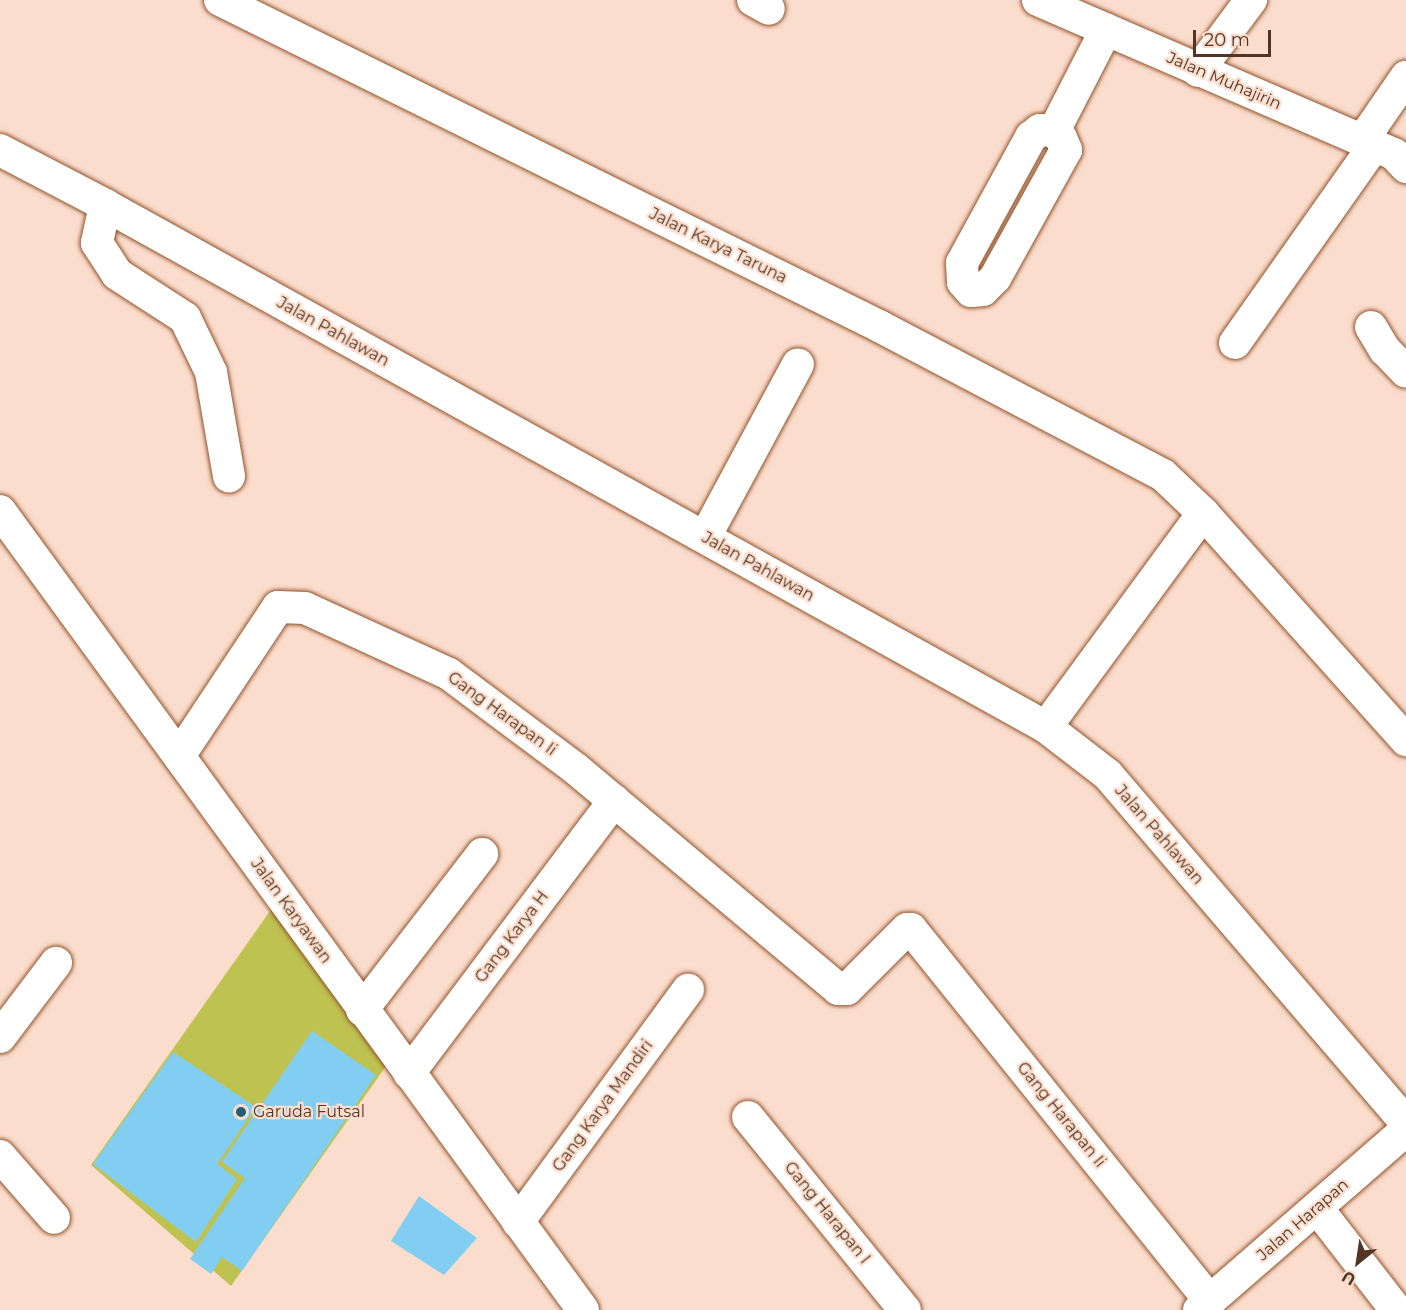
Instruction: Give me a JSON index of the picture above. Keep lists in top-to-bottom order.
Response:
{
  "streets": {
    "street": [
      "Jalan Muhajirin",
      "Jalan Karya Taruna",
      "Jalan Pahlawan",
      "Gang Harapan Ii",
      "Jalan Karyawan",
      "Gang Karya H",
      "Gang Karya Mandiri",
      "Gang Harapan I",
      "Jalan Harapan"
    ]
  },
  "crossings": [
    ["Gang Harapan Ii", "Jalan Karyawan"],
    ["Gang Harapan Ii", "Gang Karya H"],
    ["Gang Harapan Ii", "Jalan Harapan"],
    ["Jalan Karyawan", "Gang Karya H"],
    ["Jalan Karyawan", "Gang Karya Mandiri"]
  ],
  "places": ["Garuda Futsal"],
  "scale_bar": "20 m",
  "north": "bottom left"
}
